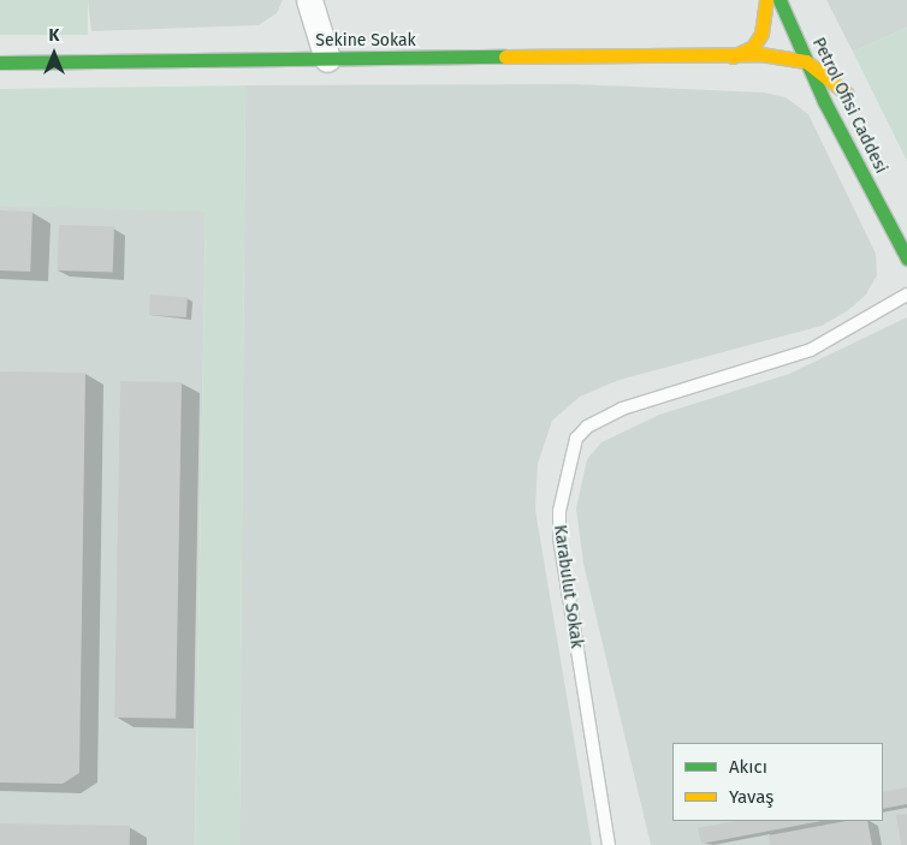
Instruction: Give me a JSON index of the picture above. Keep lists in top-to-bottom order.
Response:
{
  "streets": {
    "street": ["Sekine Sokak", "Petrol Ofisi Caddesi"],
    "lane": ["Karabulut Sokak"]
  },
  "legend": ["Akıcı", "Yavaş"],
  "north": "top"
}
